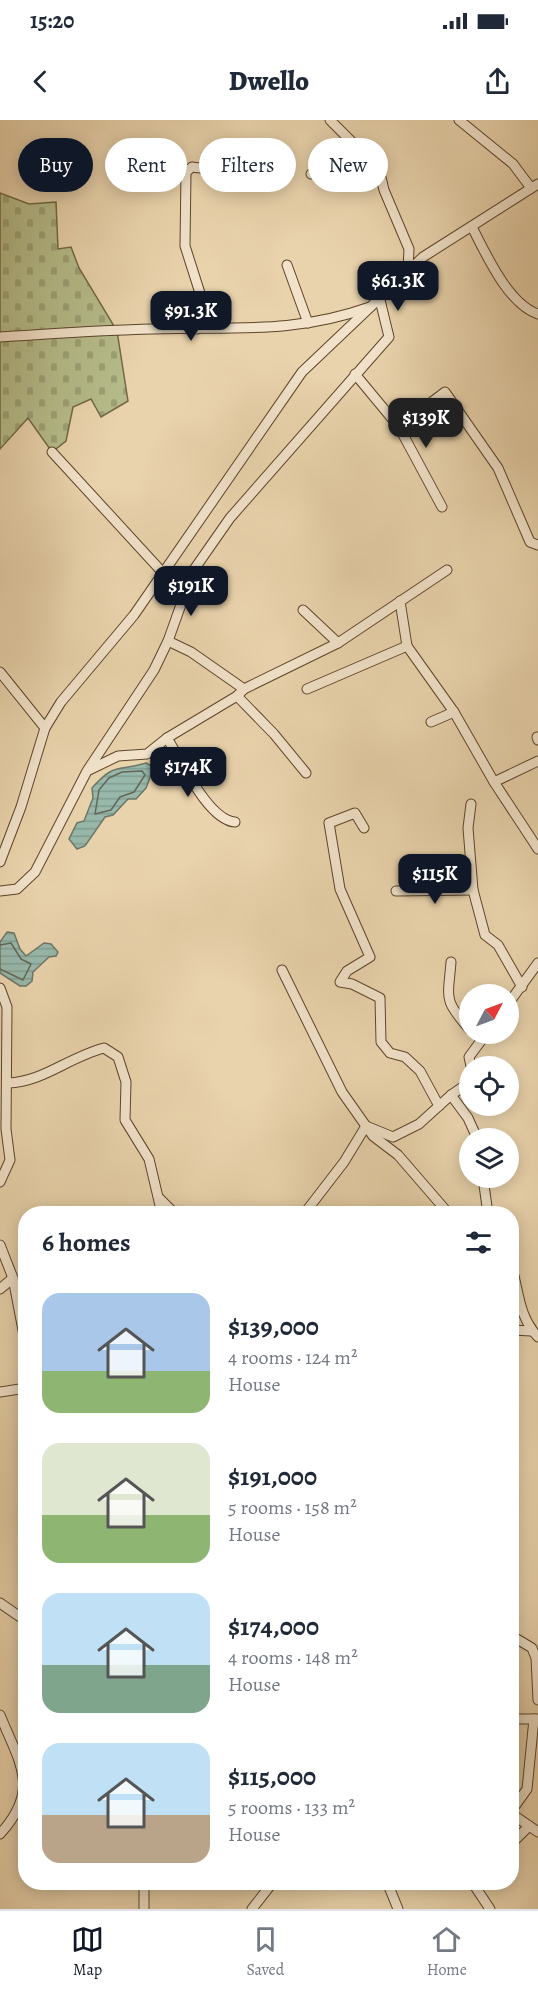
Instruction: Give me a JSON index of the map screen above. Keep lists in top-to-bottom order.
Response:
{
  "north": "top right",
  "page": {
    "status": "15:20",
    "header": "Dwello",
    "chip": [
      "Buy",
      "Rent",
      "Filters",
      "New"
    ],
    "price": [
      "$61.3K",
      "$91.3K",
      "$139K",
      "$191K",
      "$174K",
      "$115K"
    ],
    "heading": "6 homes",
    "list": [
      {
        "name": "$139,000",
        "note": "4 rooms · 124 m² · House"
      },
      {
        "name": "$191,000",
        "note": "5 rooms · 158 m² · House"
      },
      {
        "name": "$174,000",
        "note": "4 rooms · 148 m² · House"
      },
      {
        "name": "$115,000",
        "note": "5 rooms · 133 m² · House"
      }
    ],
    "tabs": ["Map", "Saved", "Home"]
  }
}
